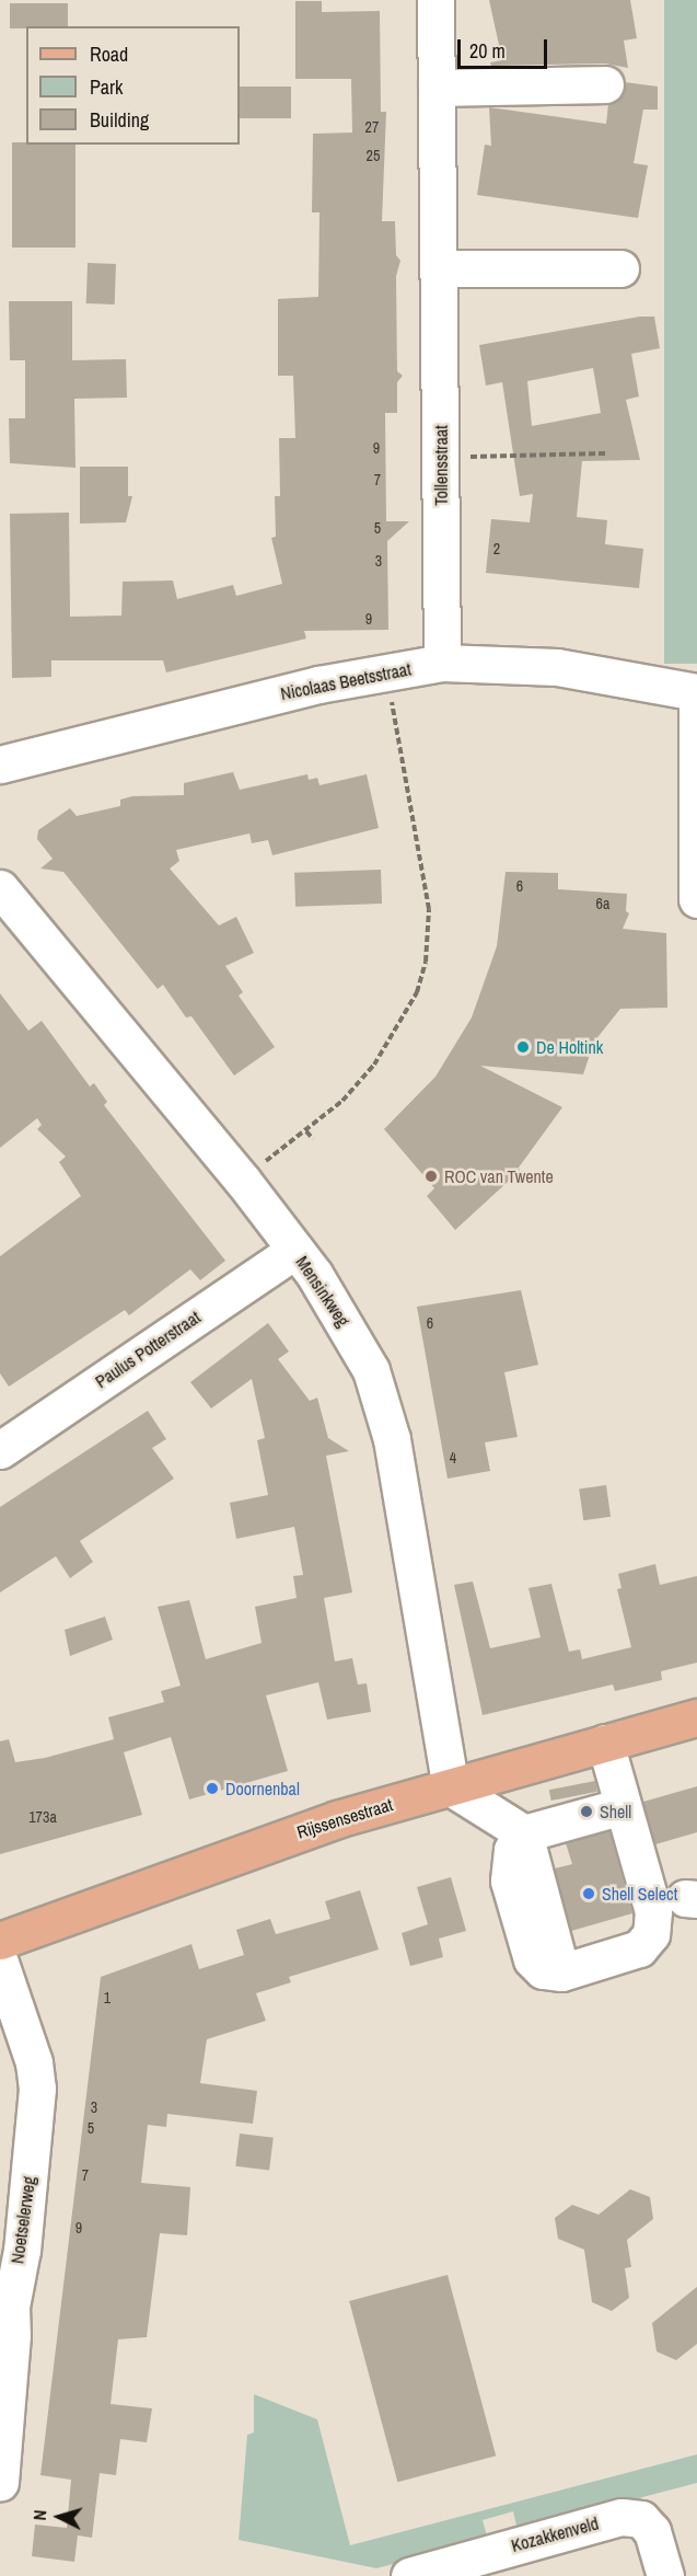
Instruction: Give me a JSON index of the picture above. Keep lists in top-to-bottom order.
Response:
{
  "streets": {
    "main road": ["Rijssensestraat"],
    "street": [
      "Tollensstraat",
      "Nicolaas Beetsstraat",
      "Mensinkweg",
      "Paulus Potterstraat",
      "Noetselerweg",
      "Kozakkenveld"
    ]
  },
  "crossings": [
    ["Tollensstraat", "Nicolaas Beetsstraat"],
    ["Mensinkweg", "Paulus Potterstraat"],
    ["Mensinkweg", "Rijssensestraat"]
  ],
  "places": [
    "De Holtink",
    "ROC van Twente",
    "Doornenbal",
    "Shell",
    "Shell Select"
  ],
  "house_numbers": [
    "27",
    "25",
    "9",
    "7",
    "5",
    "2",
    "3",
    "9",
    "6",
    "6a",
    "6",
    "4",
    "173a",
    "1",
    "3",
    "5",
    "7",
    "9"
  ],
  "legend": ["Road", "Park", "Building"],
  "scale_bar": "20 m",
  "north": "left"
}
